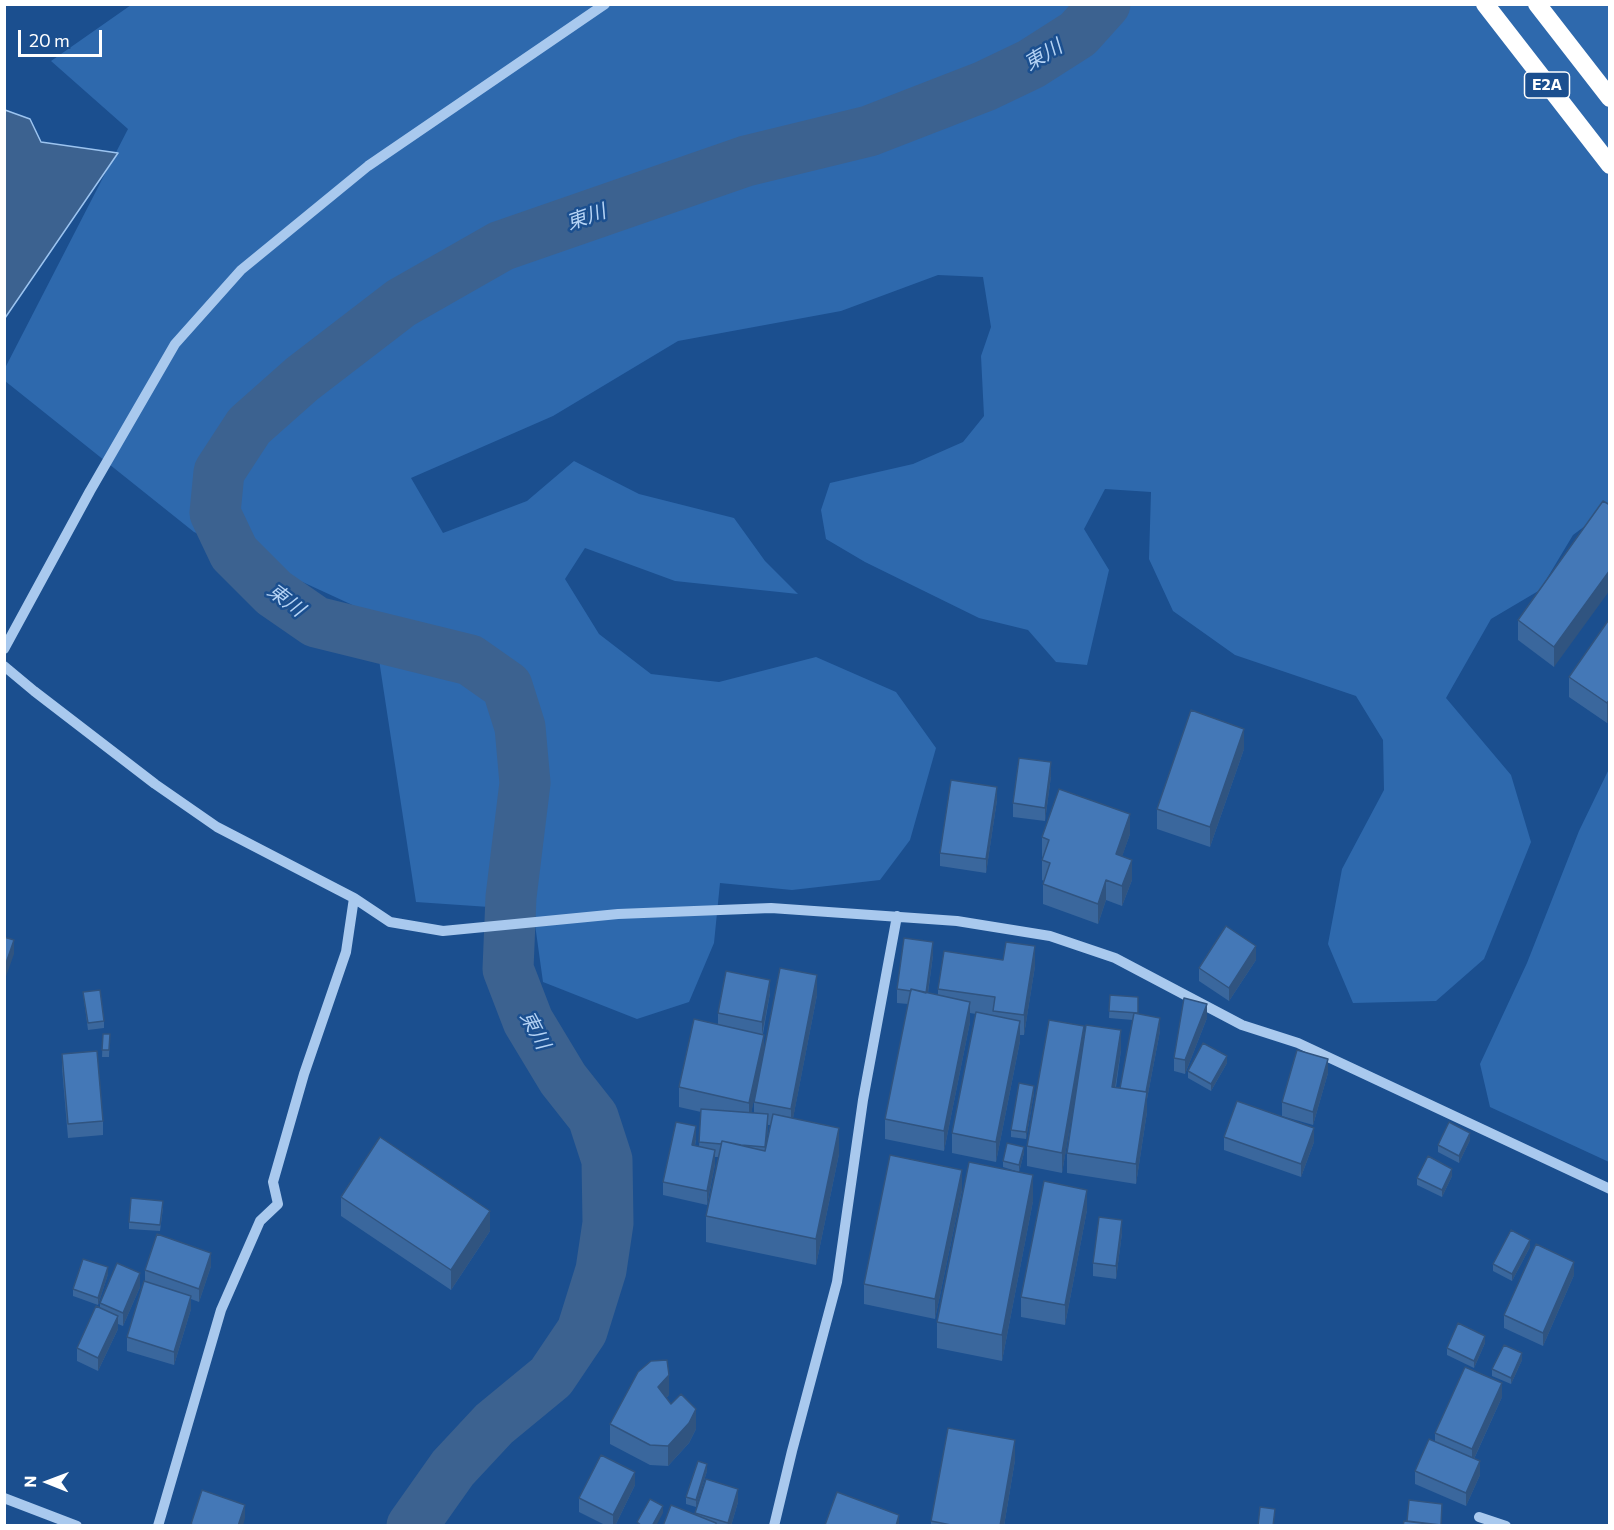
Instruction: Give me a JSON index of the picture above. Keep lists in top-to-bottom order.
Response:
{
  "streets": {
    "highway": ["E2A"]
  },
  "water": ["東川"],
  "scale_bar": "20 m",
  "north": "left"
}
